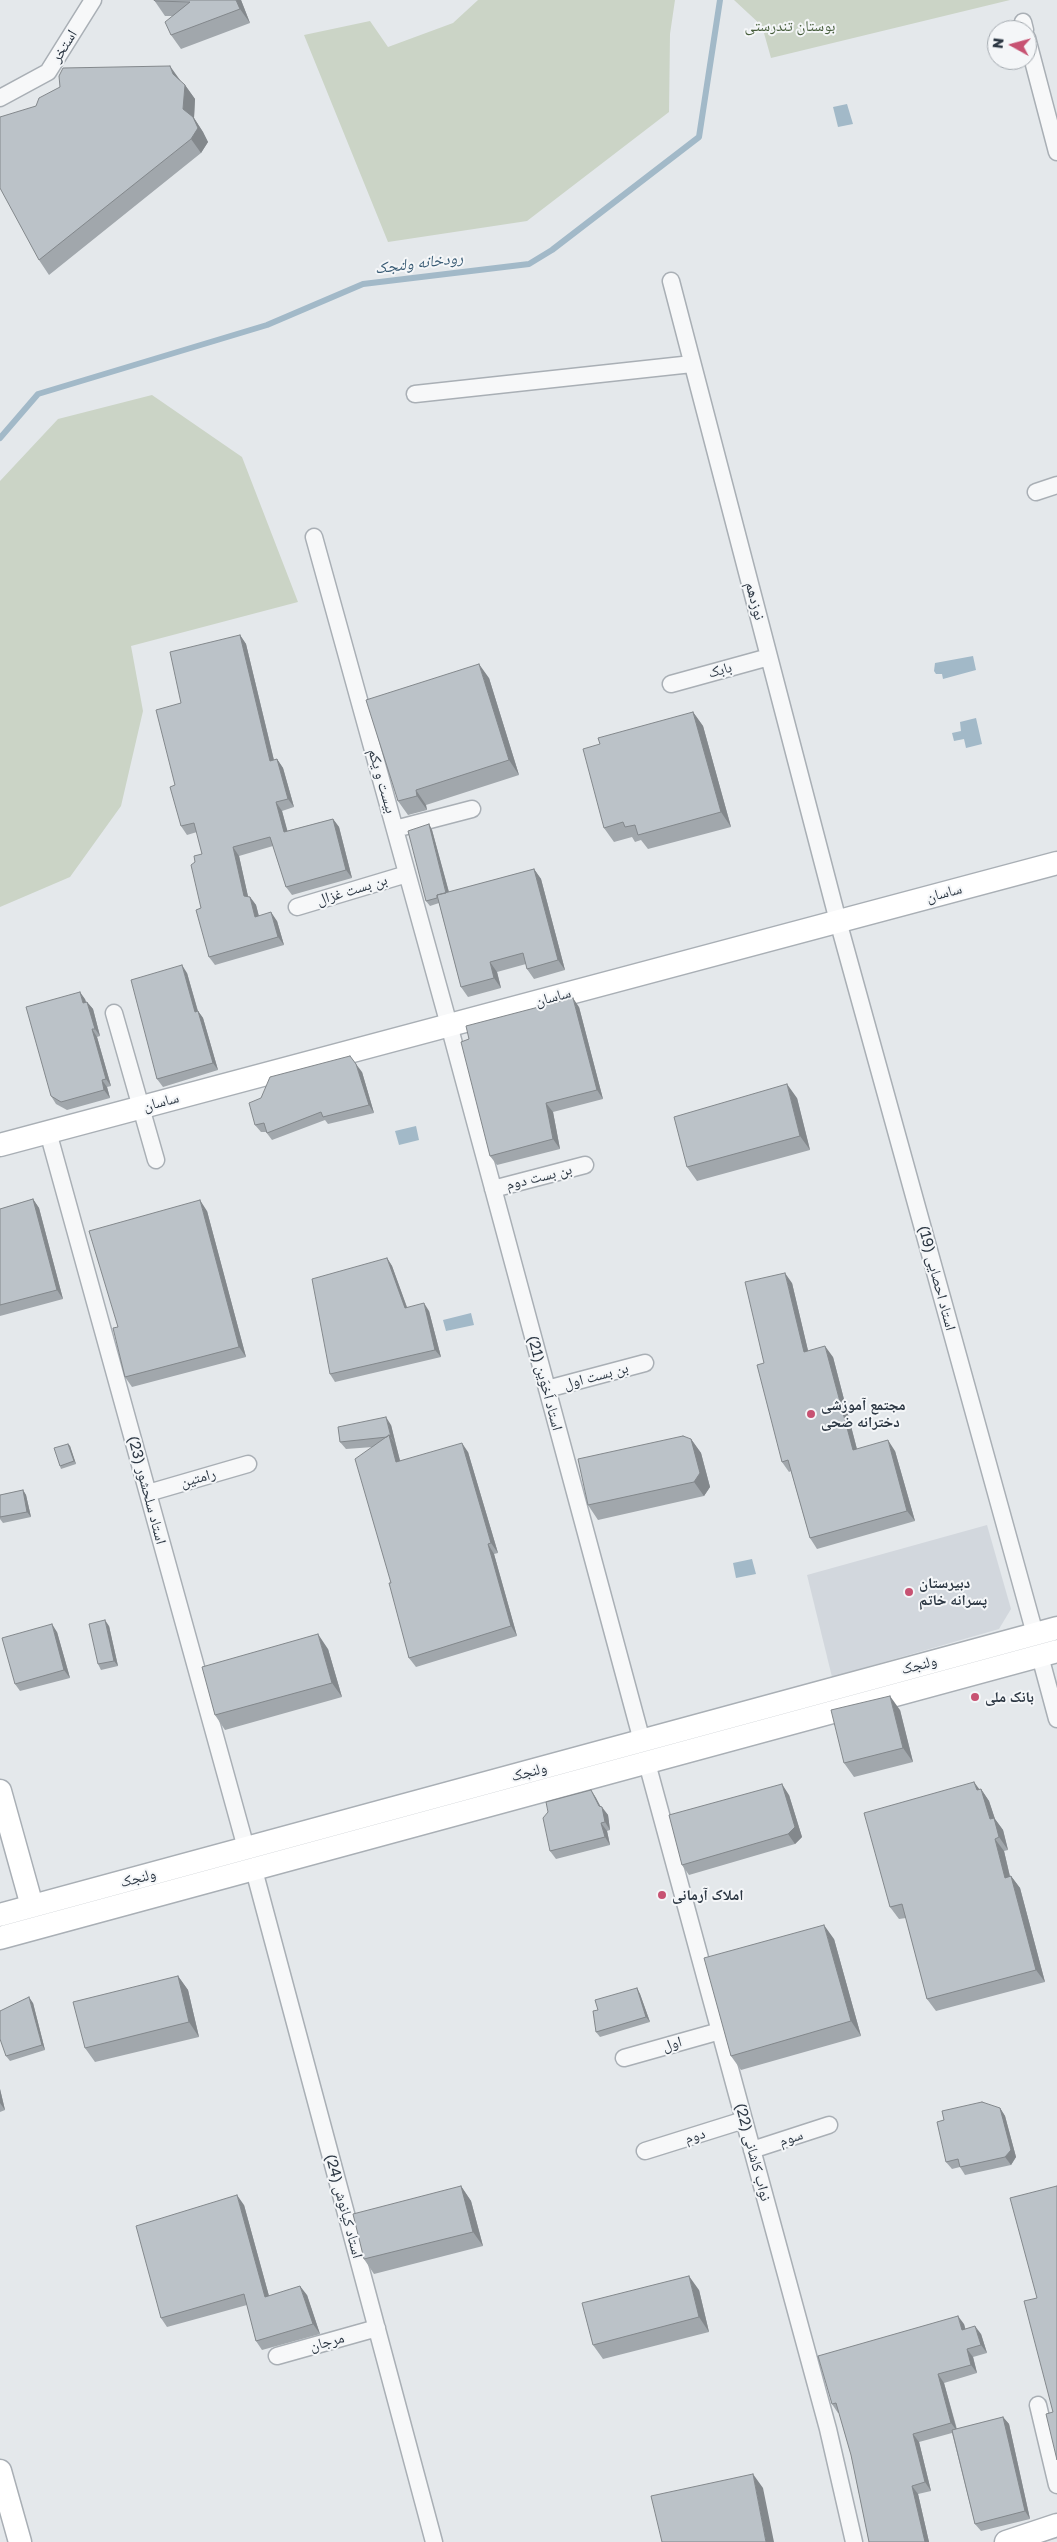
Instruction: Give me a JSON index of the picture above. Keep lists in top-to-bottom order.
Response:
{
  "streets": {
    "main road": ["ساسان", "ولنجک"],
    "street": [
      "استخر",
      "نوزدهم",
      "بابک",
      "بیست و یکم",
      "بن بست غزال",
      "بن بست دوم",
      "استاد احصایی (19)",
      "بن بست اول",
      "استاد اَخوَين (21)",
      "رامتین",
      "استاد سلحشور (23)",
      "اول",
      "دوم",
      "سوم",
      "نواب کاشانی (22)",
      "استاد کیانوش (24)",
      "مرجان"
    ]
  },
  "crossings": [
    ["نوزدهم", "بابک"],
    ["نوزدهم", "ساسان"],
    ["نوزدهم", "استاد احصایی (19)"],
    ["بیست و یکم", "بن بست غزال"],
    ["بیست و یکم", "ساسان"],
    ["بیست و یکم", "استاد اَخوَين (21)"],
    ["ساسان", "استاد احصایی (19)"],
    ["ساسان", "استاد اَخوَين (21)"],
    ["ساسان", "استاد سلحشور (23)"],
    ["بن بست دوم", "استاد اَخوَين (21)"],
    ["استاد احصایی (19)", "ولنجک"],
    ["بن بست اول", "استاد اَخوَين (21)"],
    ["استاد اَخوَين (21)", "ولنجک"],
    ["رامتین", "استاد سلحشور (23)"],
    ["استاد سلحشور (23)", "ولنجک"],
    ["ولنجک", "نواب کاشانی (22)"],
    ["ولنجک", "استاد کیانوش (24)"],
    ["اول", "نواب کاشانی (22)"],
    ["دوم", "نواب کاشانی (22)"],
    ["سوم", "نواب کاشانی (22)"],
    ["استاد کیانوش (24)", "مرجان"]
  ],
  "water": ["رودخانه ولنجک"],
  "parks": ["بوستان تندرستی"],
  "places": [
    "مجتمع آموزشی دخترانه ضحی",
    "دبیرستان پسرانه خاتم",
    "بانک ملی",
    "املاک آرمانی"
  ],
  "north": "left"
}
